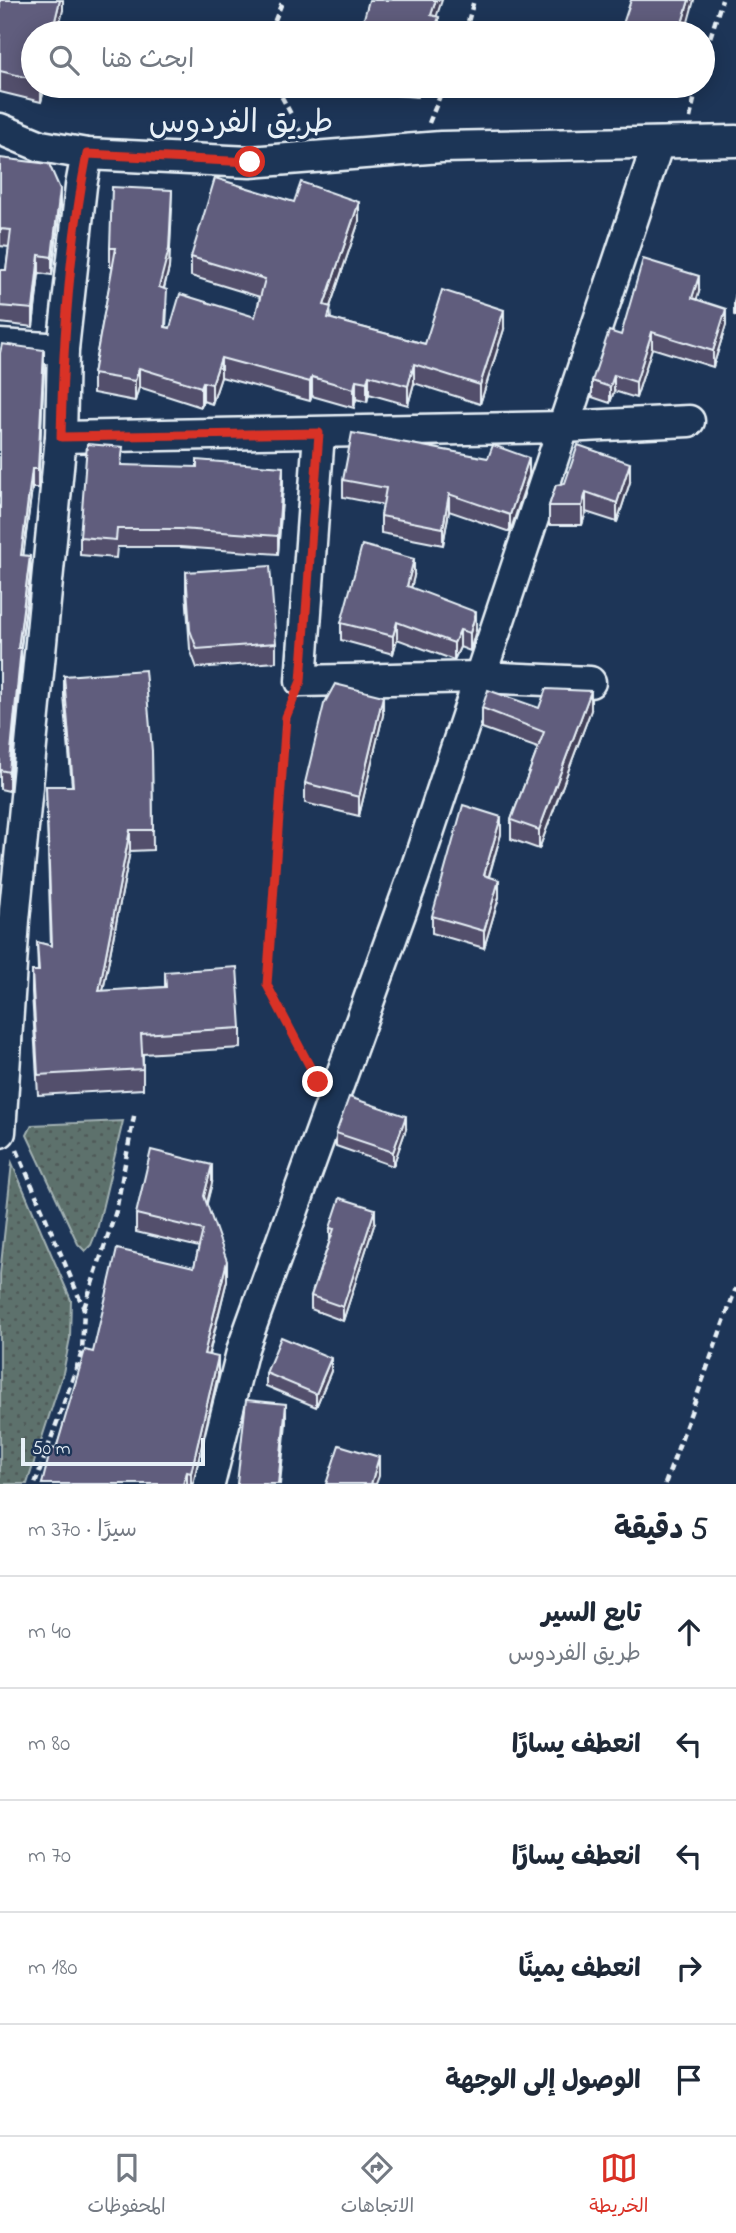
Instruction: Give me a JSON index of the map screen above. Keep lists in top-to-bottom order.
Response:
{
  "streets": {
    "street": ["طريق الفردوس"]
  },
  "scale_bar": "50 m",
  "page": {
    "search": "ابحث هنا",
    "scale": "50 m",
    "heading": ["5 دقيقة", "سيرًا · 370 m"],
    "list": [
      ["تابع السير", "طريق الفردوس", "40 m"],
      ["انعطف يسارًا", "80 m"],
      ["انعطف يسارًا", "70 m"],
      ["انعطف يمينًا", "180 m"],
      "الوصول إلى الوجهة"
    ],
    "nav": ["الخريطة", "الاتجاهات", "المحفوظات"]
  }
}
